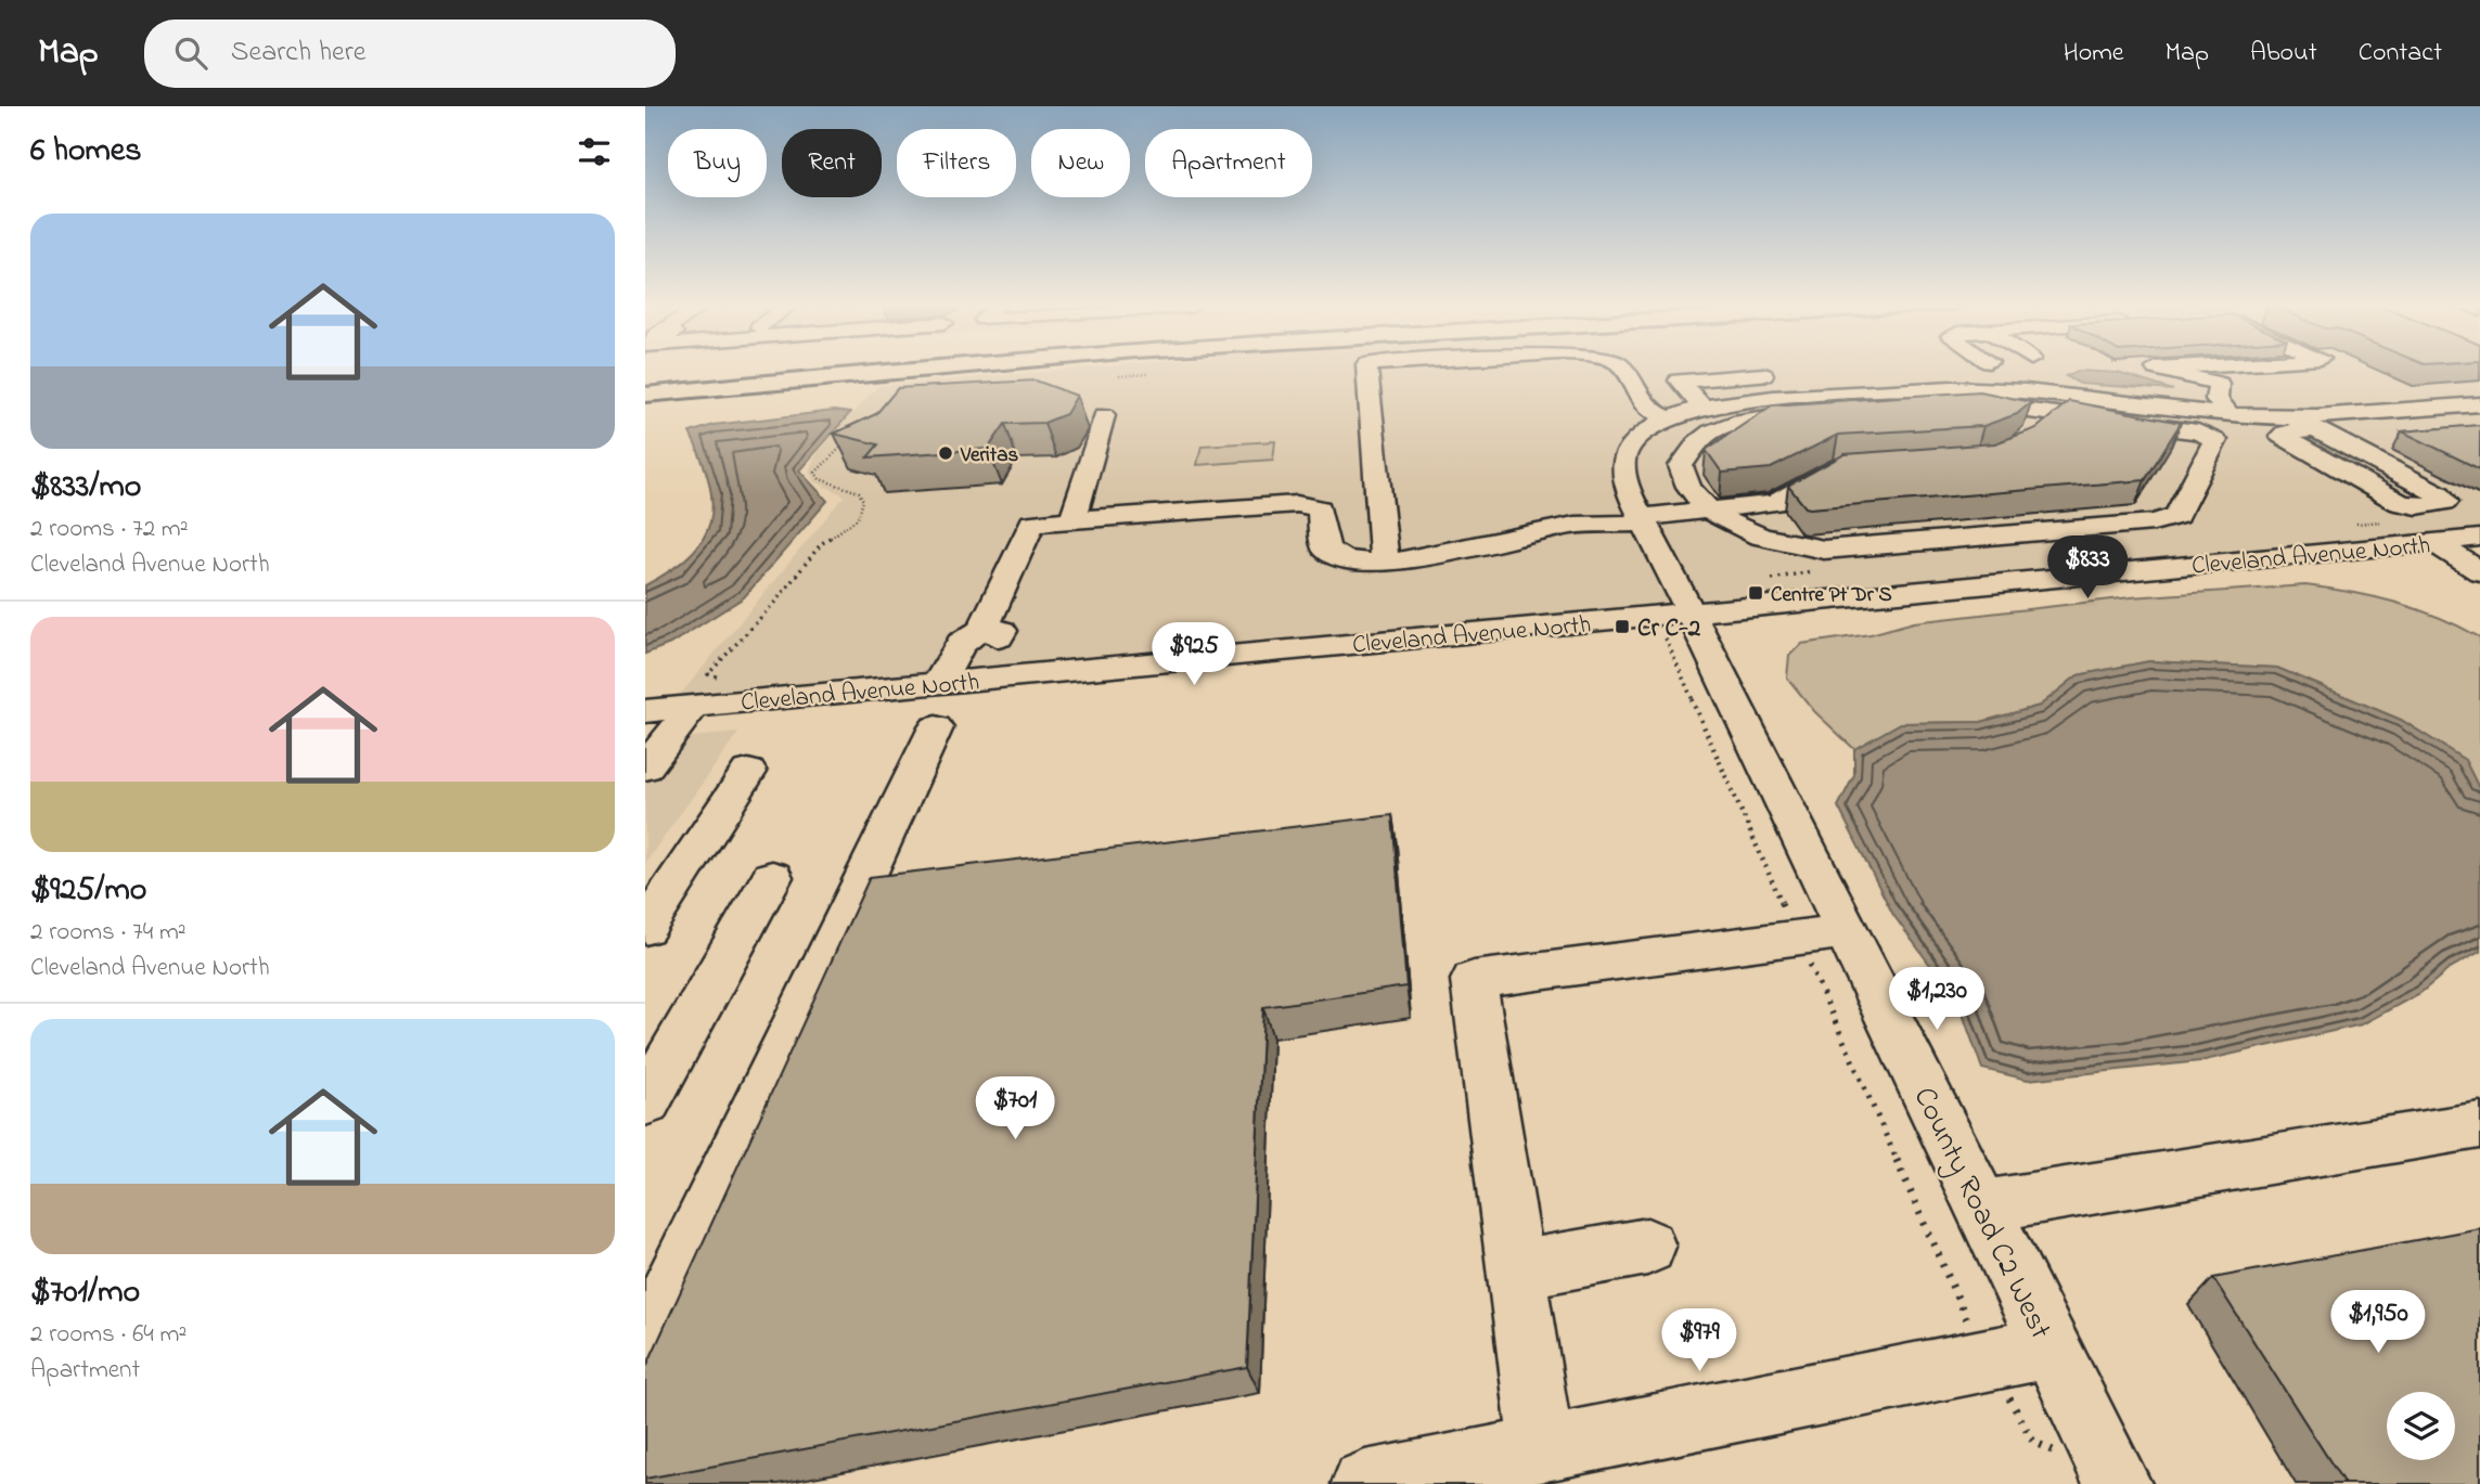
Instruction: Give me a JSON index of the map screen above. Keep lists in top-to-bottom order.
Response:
{
  "streets": {
    "street": ["Cleveland Avenue North", "County Road C2 West"]
  },
  "crossings": [
    ["Cleveland Avenue North", "County Road C2 West"]
  ],
  "places": {
    "other": ["Veritas"],
    "transit": ["Centre Pt Dr S", "Cr C-2"]
  },
  "page": {
    "header": "Map",
    "search": "Search here",
    "nav": [
      "Home",
      "Map",
      "About",
      "Contact"
    ],
    "heading": "6 homes",
    "chip": [
      "Buy",
      "Rent",
      "Filters",
      "New",
      "Apartment"
    ],
    "list": [
      {
        "name": "$833/mo",
        "note": "2 rooms · 72 m² · Cleveland Avenue North"
      },
      {
        "name": "$925/mo",
        "note": "2 rooms · 74 m² · Cleveland Avenue North"
      },
      {
        "name": "$701/mo",
        "note": "2 rooms · 64 m² · Apartment"
      }
    ],
    "price": [
      "$833",
      "$925",
      "$1,230",
      "$701",
      "$1,950",
      "$979"
    ]
  }
}
